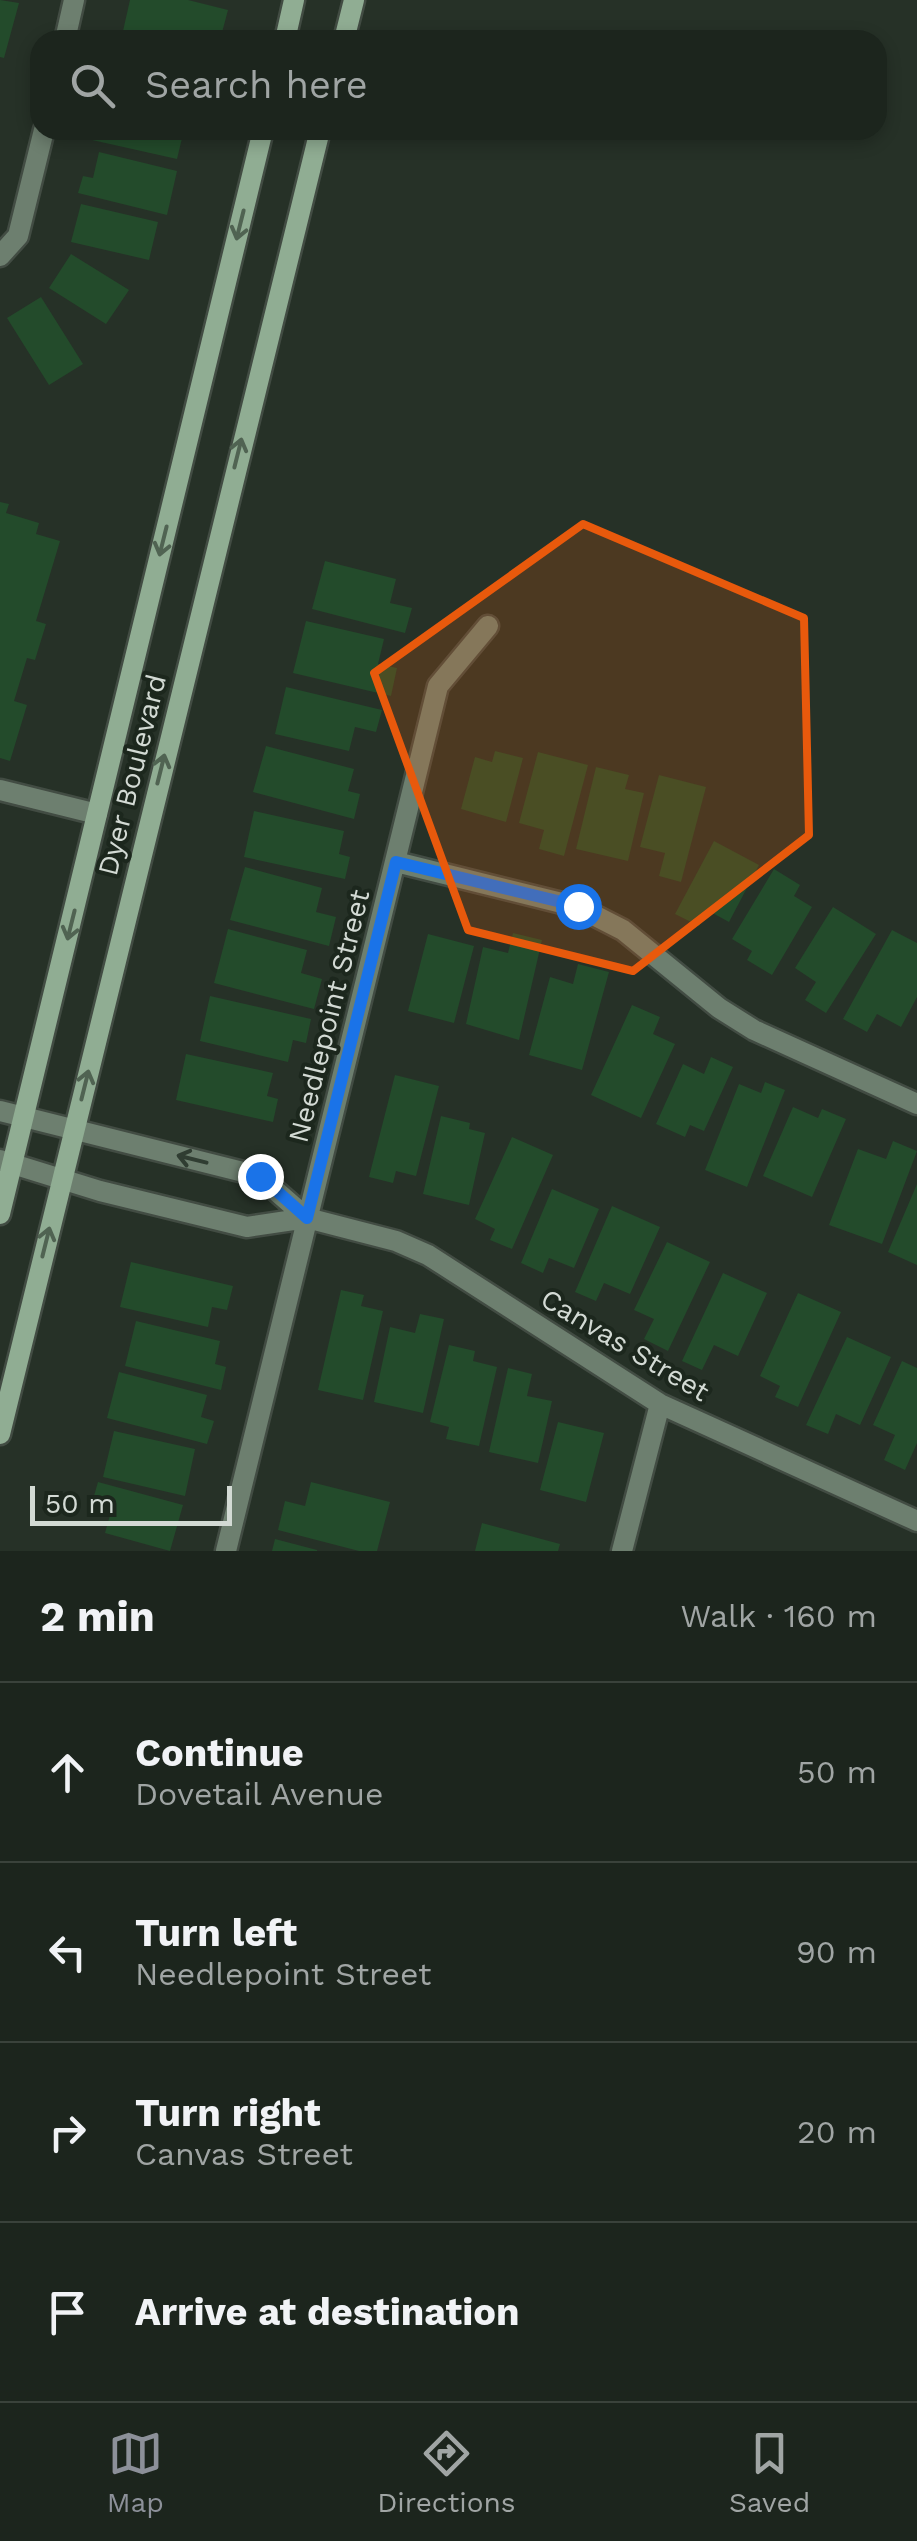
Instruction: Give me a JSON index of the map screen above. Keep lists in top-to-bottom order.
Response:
{
  "streets": {
    "main road": ["Dyer Boulevard"],
    "street": ["Needlepoint Street", "Canvas Street"]
  },
  "crossings": [
    ["Dyer Boulevard", "Canvas Street"],
    ["Needlepoint Street", "Canvas Street"]
  ],
  "scale_bar": "50 m",
  "page": {
    "search": "Search here",
    "scale": "50 m",
    "heading": ["2 min", "Walk · 160 m"],
    "list": [
      ["Continue", "Dovetail Avenue", "50 m"],
      ["Turn left", "Needlepoint Street", "90 m"],
      ["Turn right", "Canvas Street", "20 m"],
      "Arrive at destination"
    ],
    "nav": ["Map", "Directions", "Saved"]
  }
}
